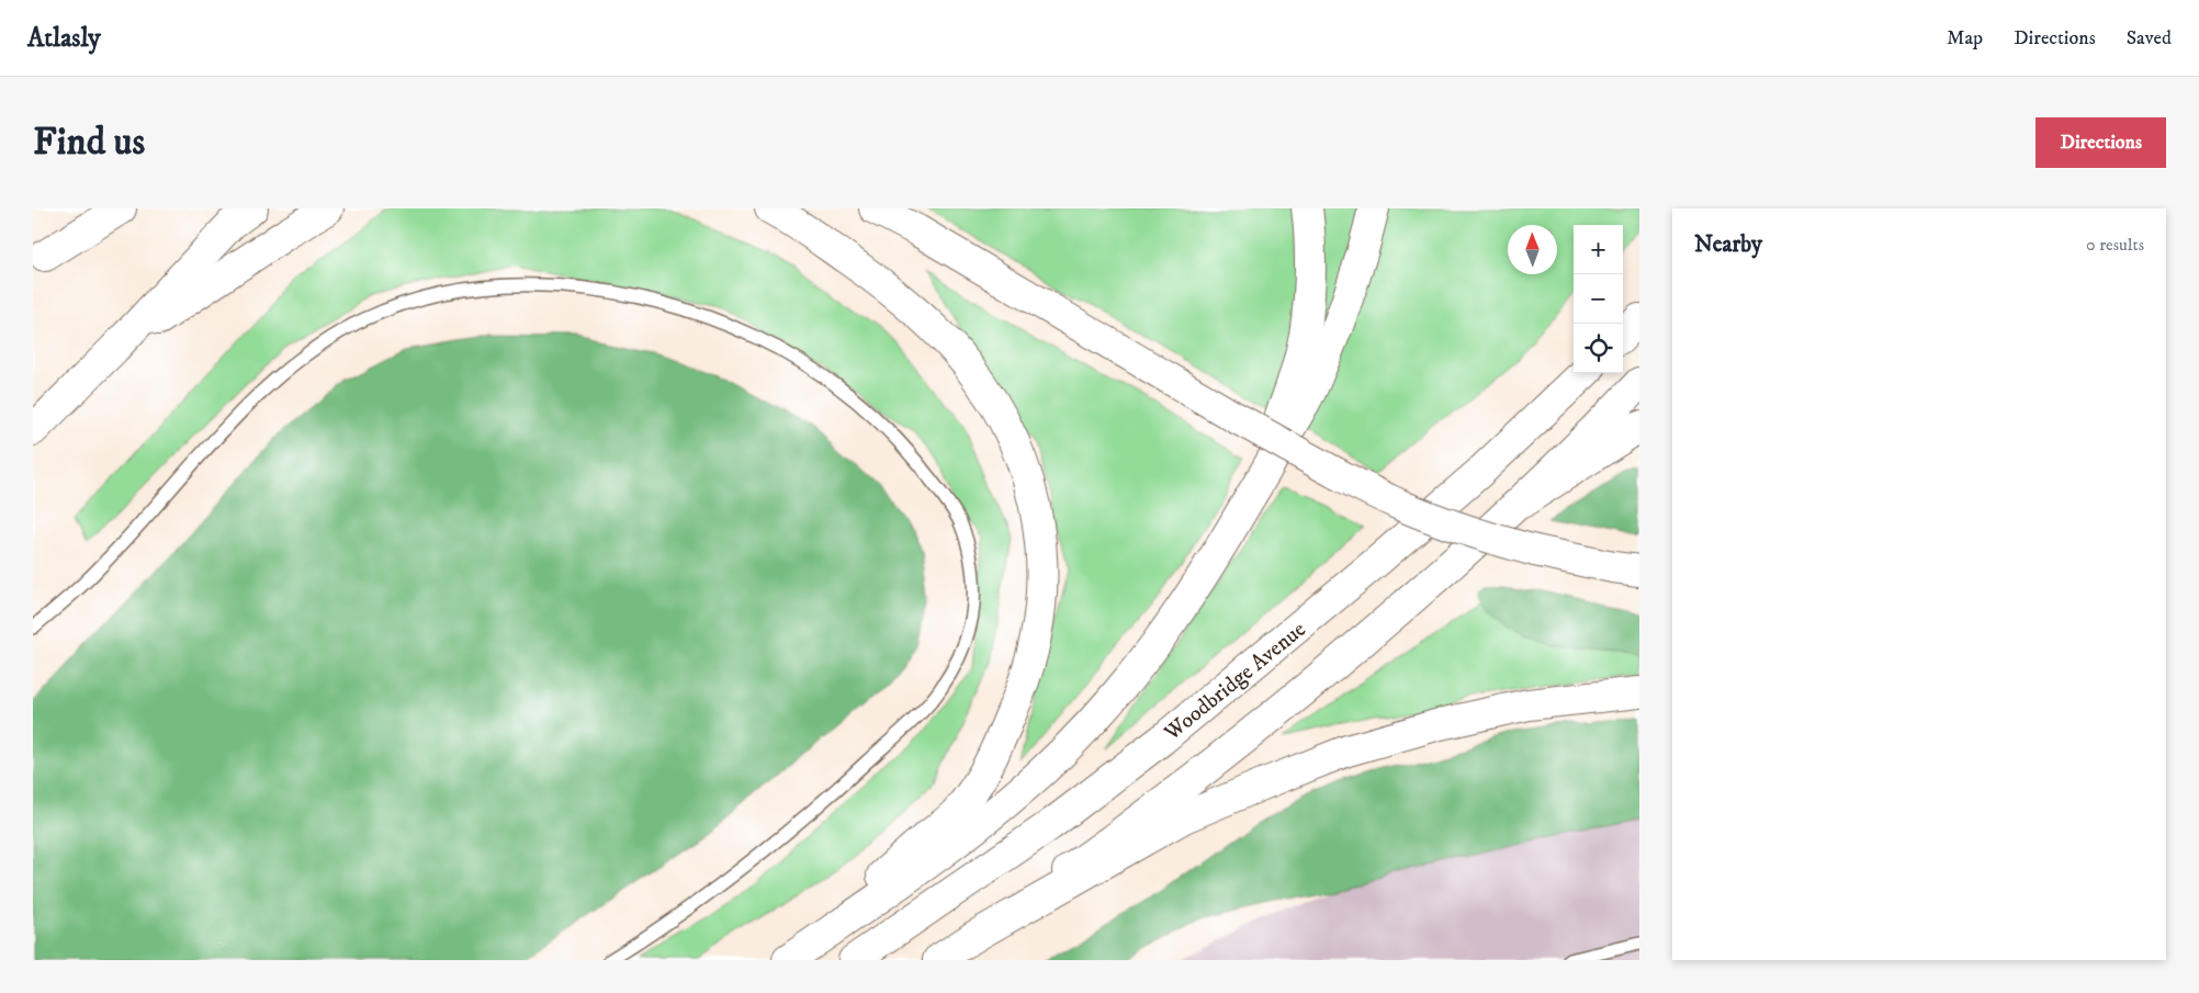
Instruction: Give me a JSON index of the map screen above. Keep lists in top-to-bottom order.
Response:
{
  "streets": {
    "main road": ["Woodbridge Avenue"]
  },
  "north": "top",
  "page": {
    "header": "Atlasly",
    "nav": ["Map", "Directions", "Saved"],
    "buttons": "Directions",
    "title": "Find us",
    "heading": ["Nearby", "0 results"],
    "map_buttons": ["+", "−"]
  }
}
